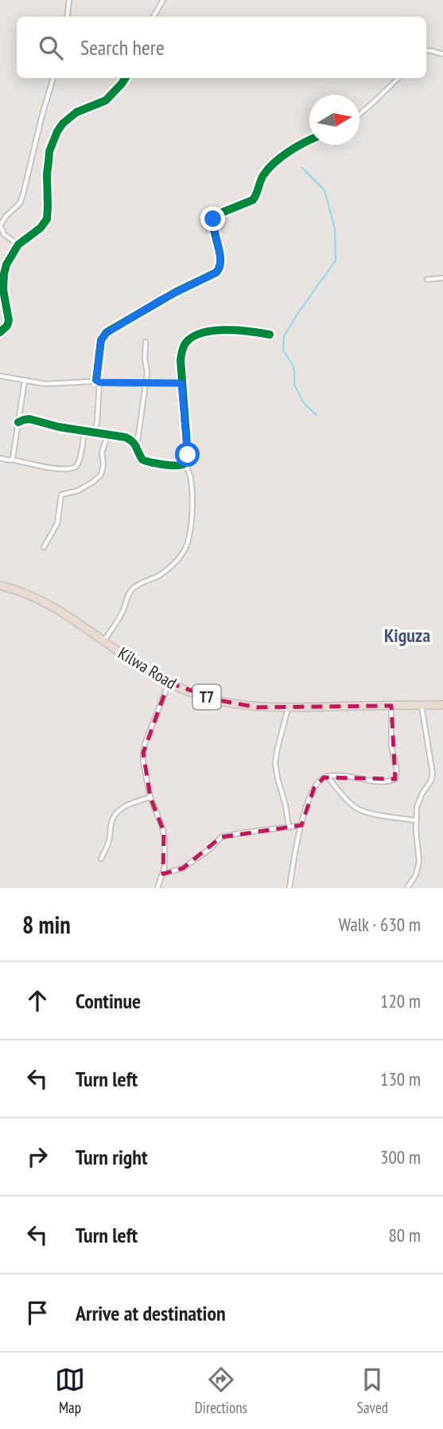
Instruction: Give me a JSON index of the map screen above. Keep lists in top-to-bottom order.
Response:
{
  "streets": {
    "highway": ["Kilwa Road", "T7"]
  },
  "districts": ["Kiguza"],
  "north": "right",
  "page": {
    "search": "Search here",
    "heading": ["8 min", "Walk · 630 m"],
    "list": [
      ["Continue", "120 m"],
      ["Turn left", "130 m"],
      ["Turn right", "300 m"],
      ["Turn left", "80 m"],
      "Arrive at destination"
    ],
    "nav": ["Map", "Directions", "Saved"]
  }
}
